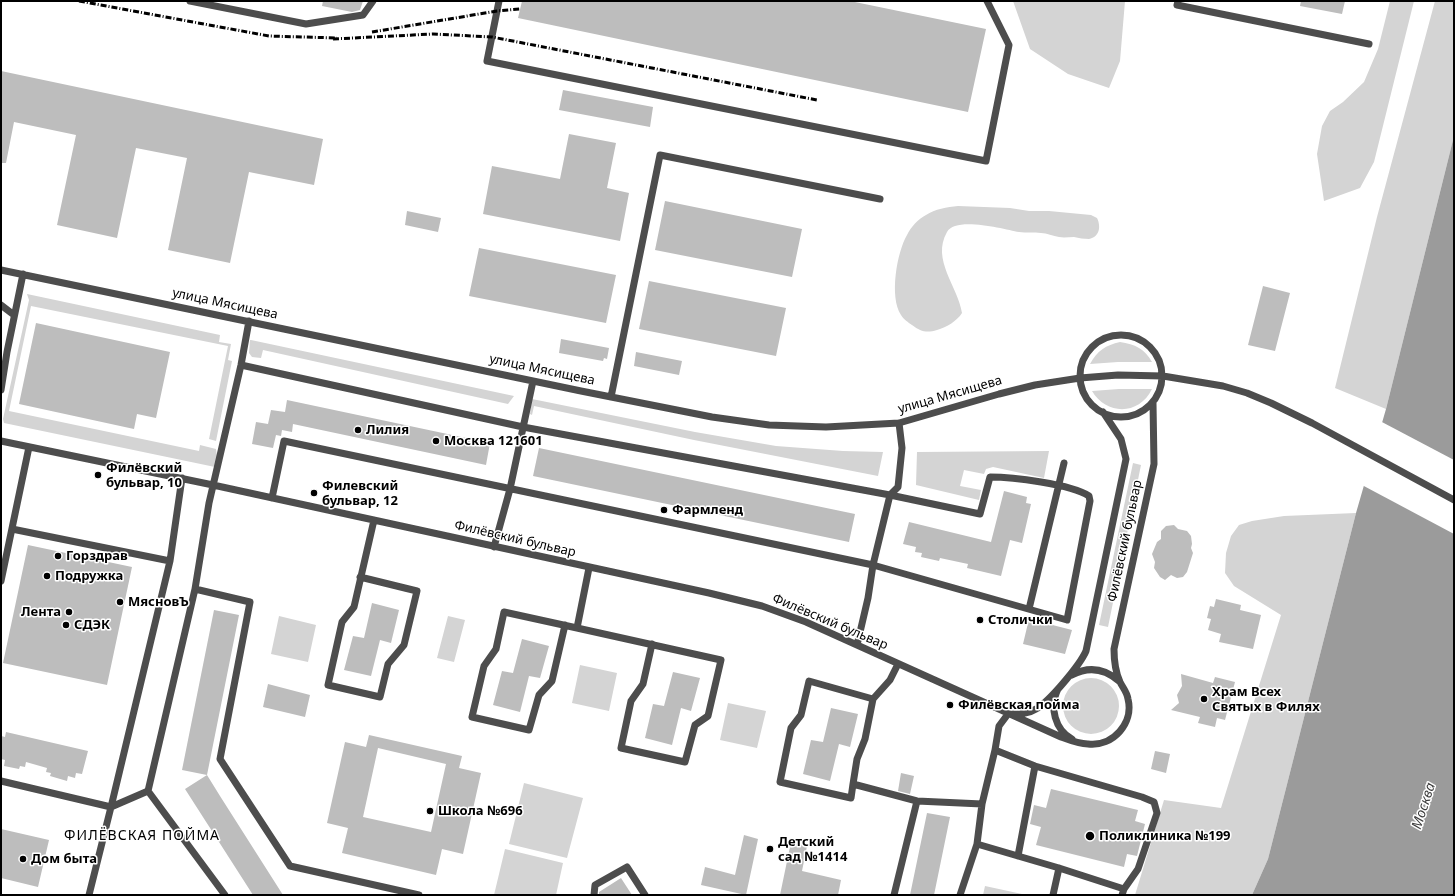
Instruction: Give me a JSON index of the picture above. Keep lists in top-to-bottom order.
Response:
{
  "streets": {
    "street": ["улица Мясищева", "Филёвский бульвар"]
  },
  "districts": ["ФИЛЁВСКАЯ ПОЙМА"],
  "water": ["Москва"],
  "places": [
    "Лилия",
    "Москва 121601",
    "Филёвский бульвар, 10",
    "Филевский бульвар, 12",
    "Фармленд",
    "Горздрав",
    "Подружка",
    "МясновЪ",
    "Лента",
    "Столички",
    "СДЭК",
    "Храм Всех Святых в Филях",
    "Филёвская пойма",
    "Школа №696",
    "Поликлиника №199",
    "Детский сад №1414",
    "Дом быта"
  ]
}
